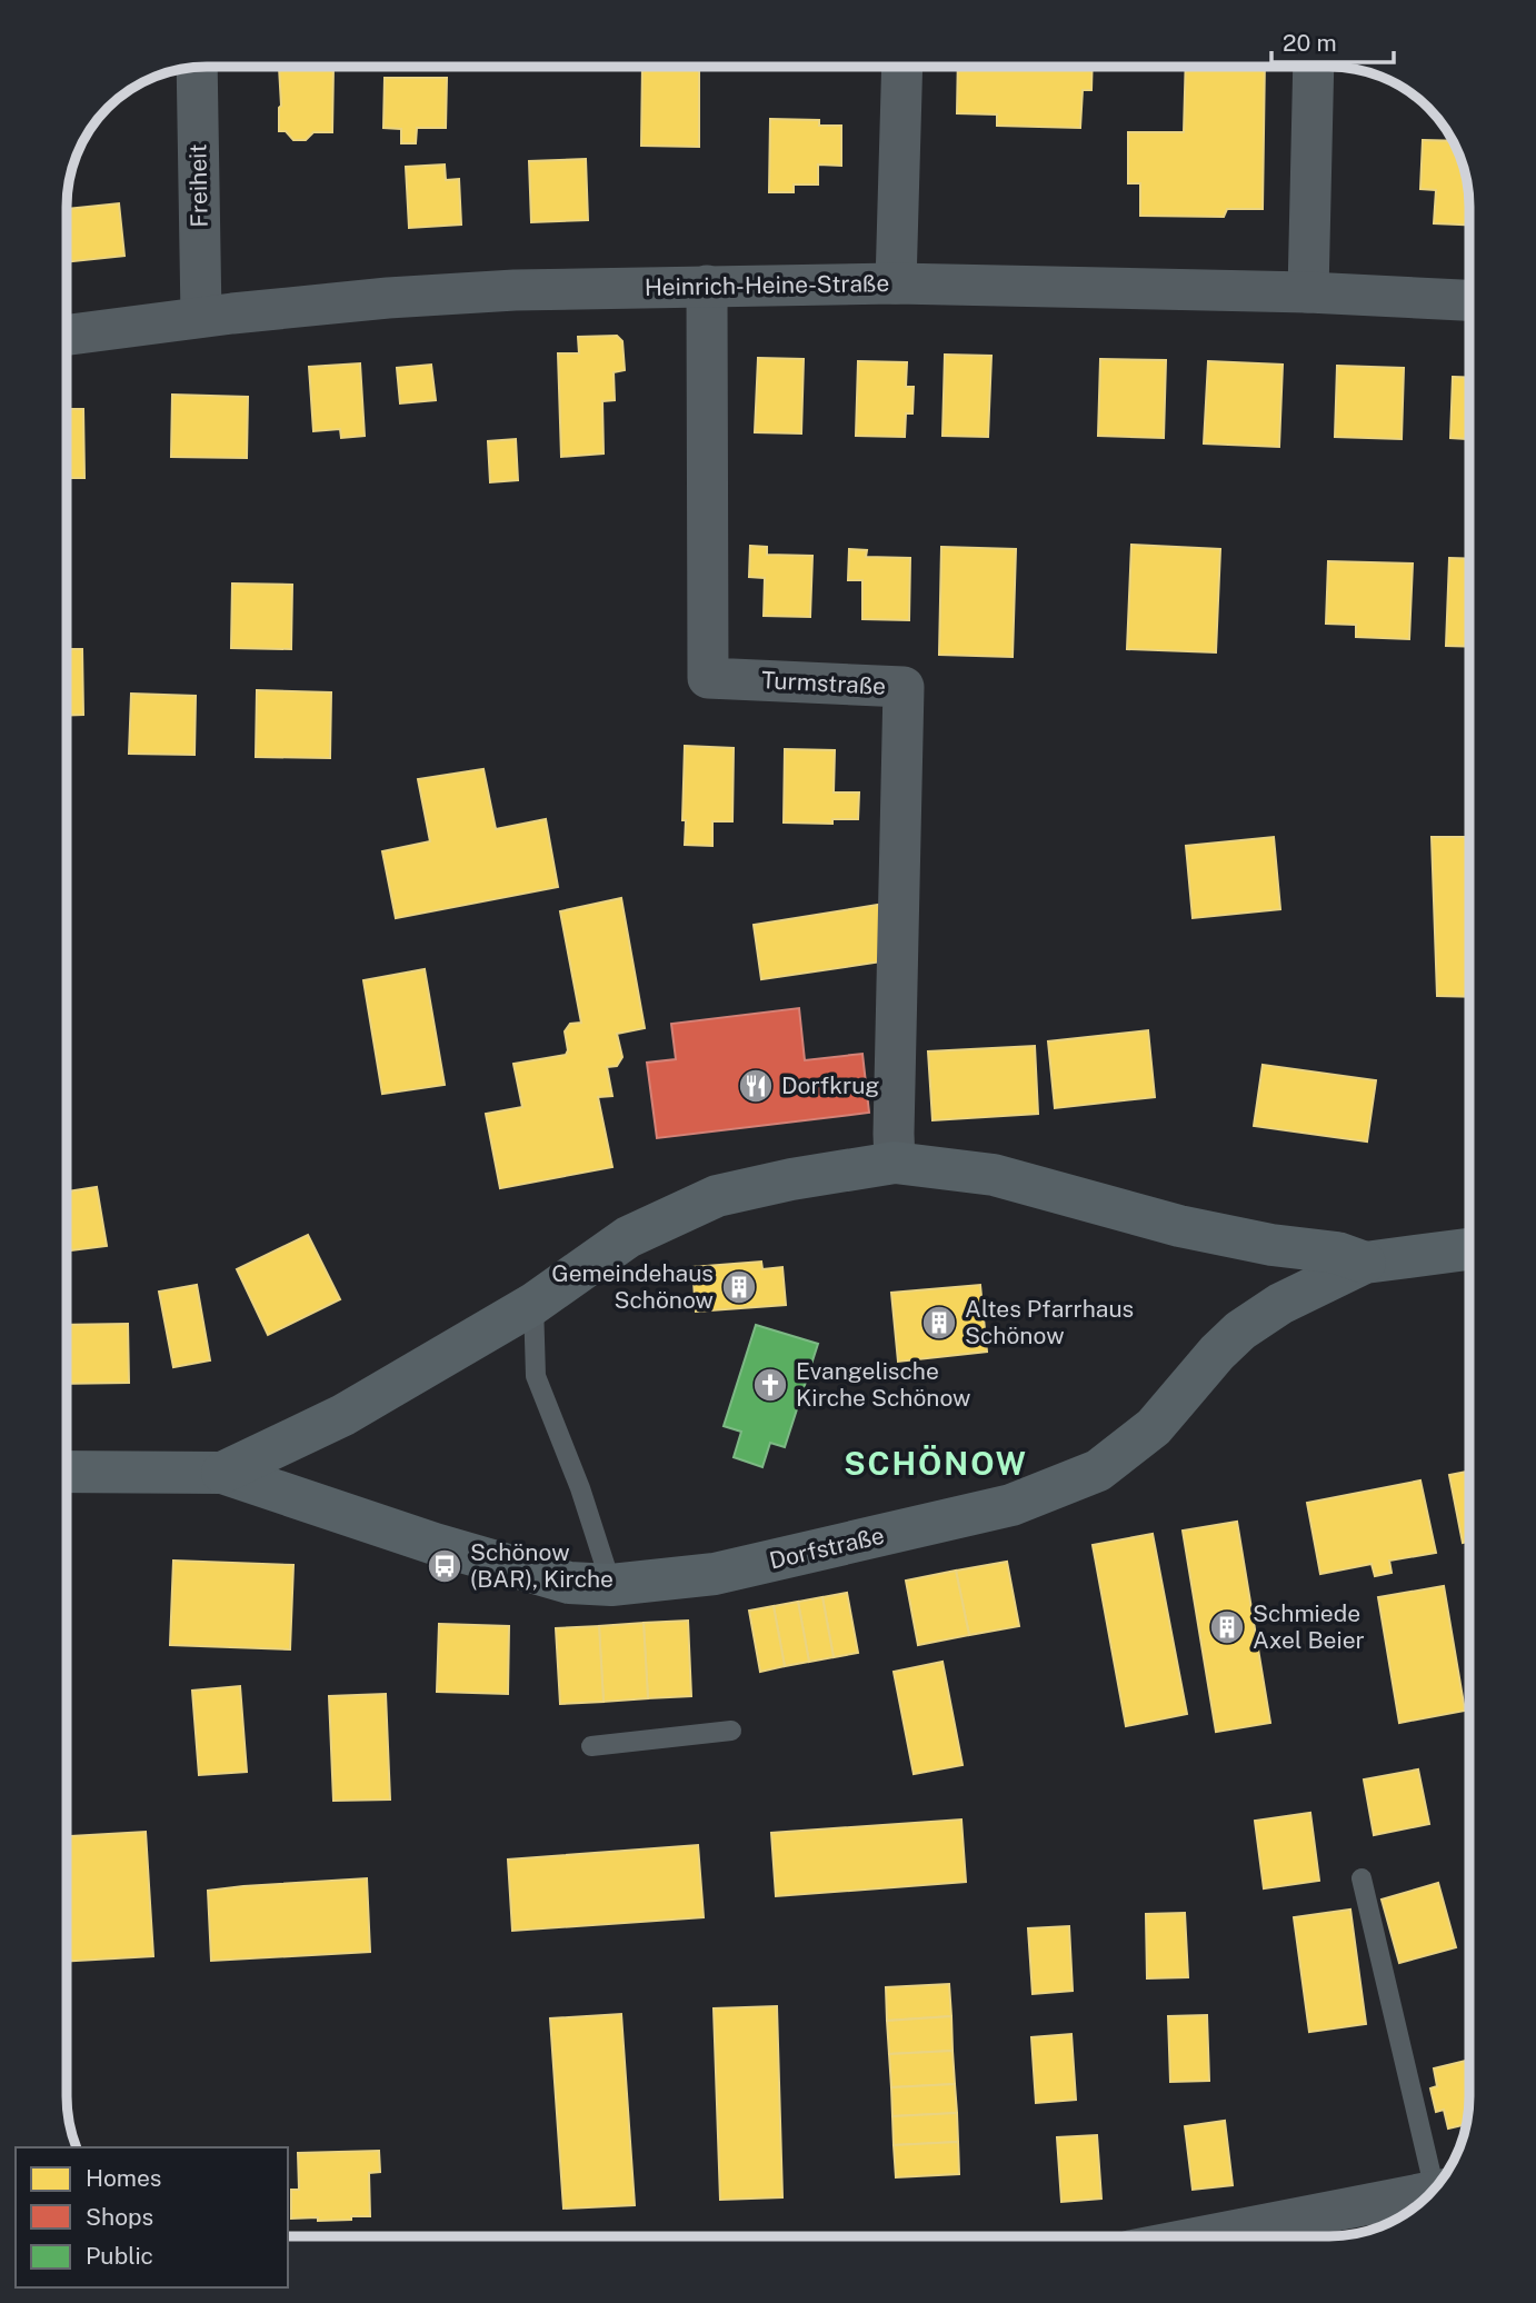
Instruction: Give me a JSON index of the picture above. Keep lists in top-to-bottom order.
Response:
{
  "streets": {
    "main road": ["Dorfstraße"],
    "street": ["Freiheit", "Heinrich-Heine-Straße", "Turmstraße"]
  },
  "crossings": [
    ["Freiheit", "Heinrich-Heine-Straße"],
    ["Heinrich-Heine-Straße", "Turmstraße"],
    ["Turmstraße", "Dorfstraße"]
  ],
  "districts": ["SCHÖNOW"],
  "places": {
    "restaurant": ["Dorfkrug"],
    "building": ["Gemeindehaus Schönow", "Altes Pfarrhaus Schönow", "Schmiede Axel Beier"],
    "church": ["Evangelische Kirche Schönow"],
    "bus stop": ["Schönow (BAR), Kirche"]
  },
  "legend": ["Homes", "Shops", "Public"],
  "scale_bar": "20 m"
}
